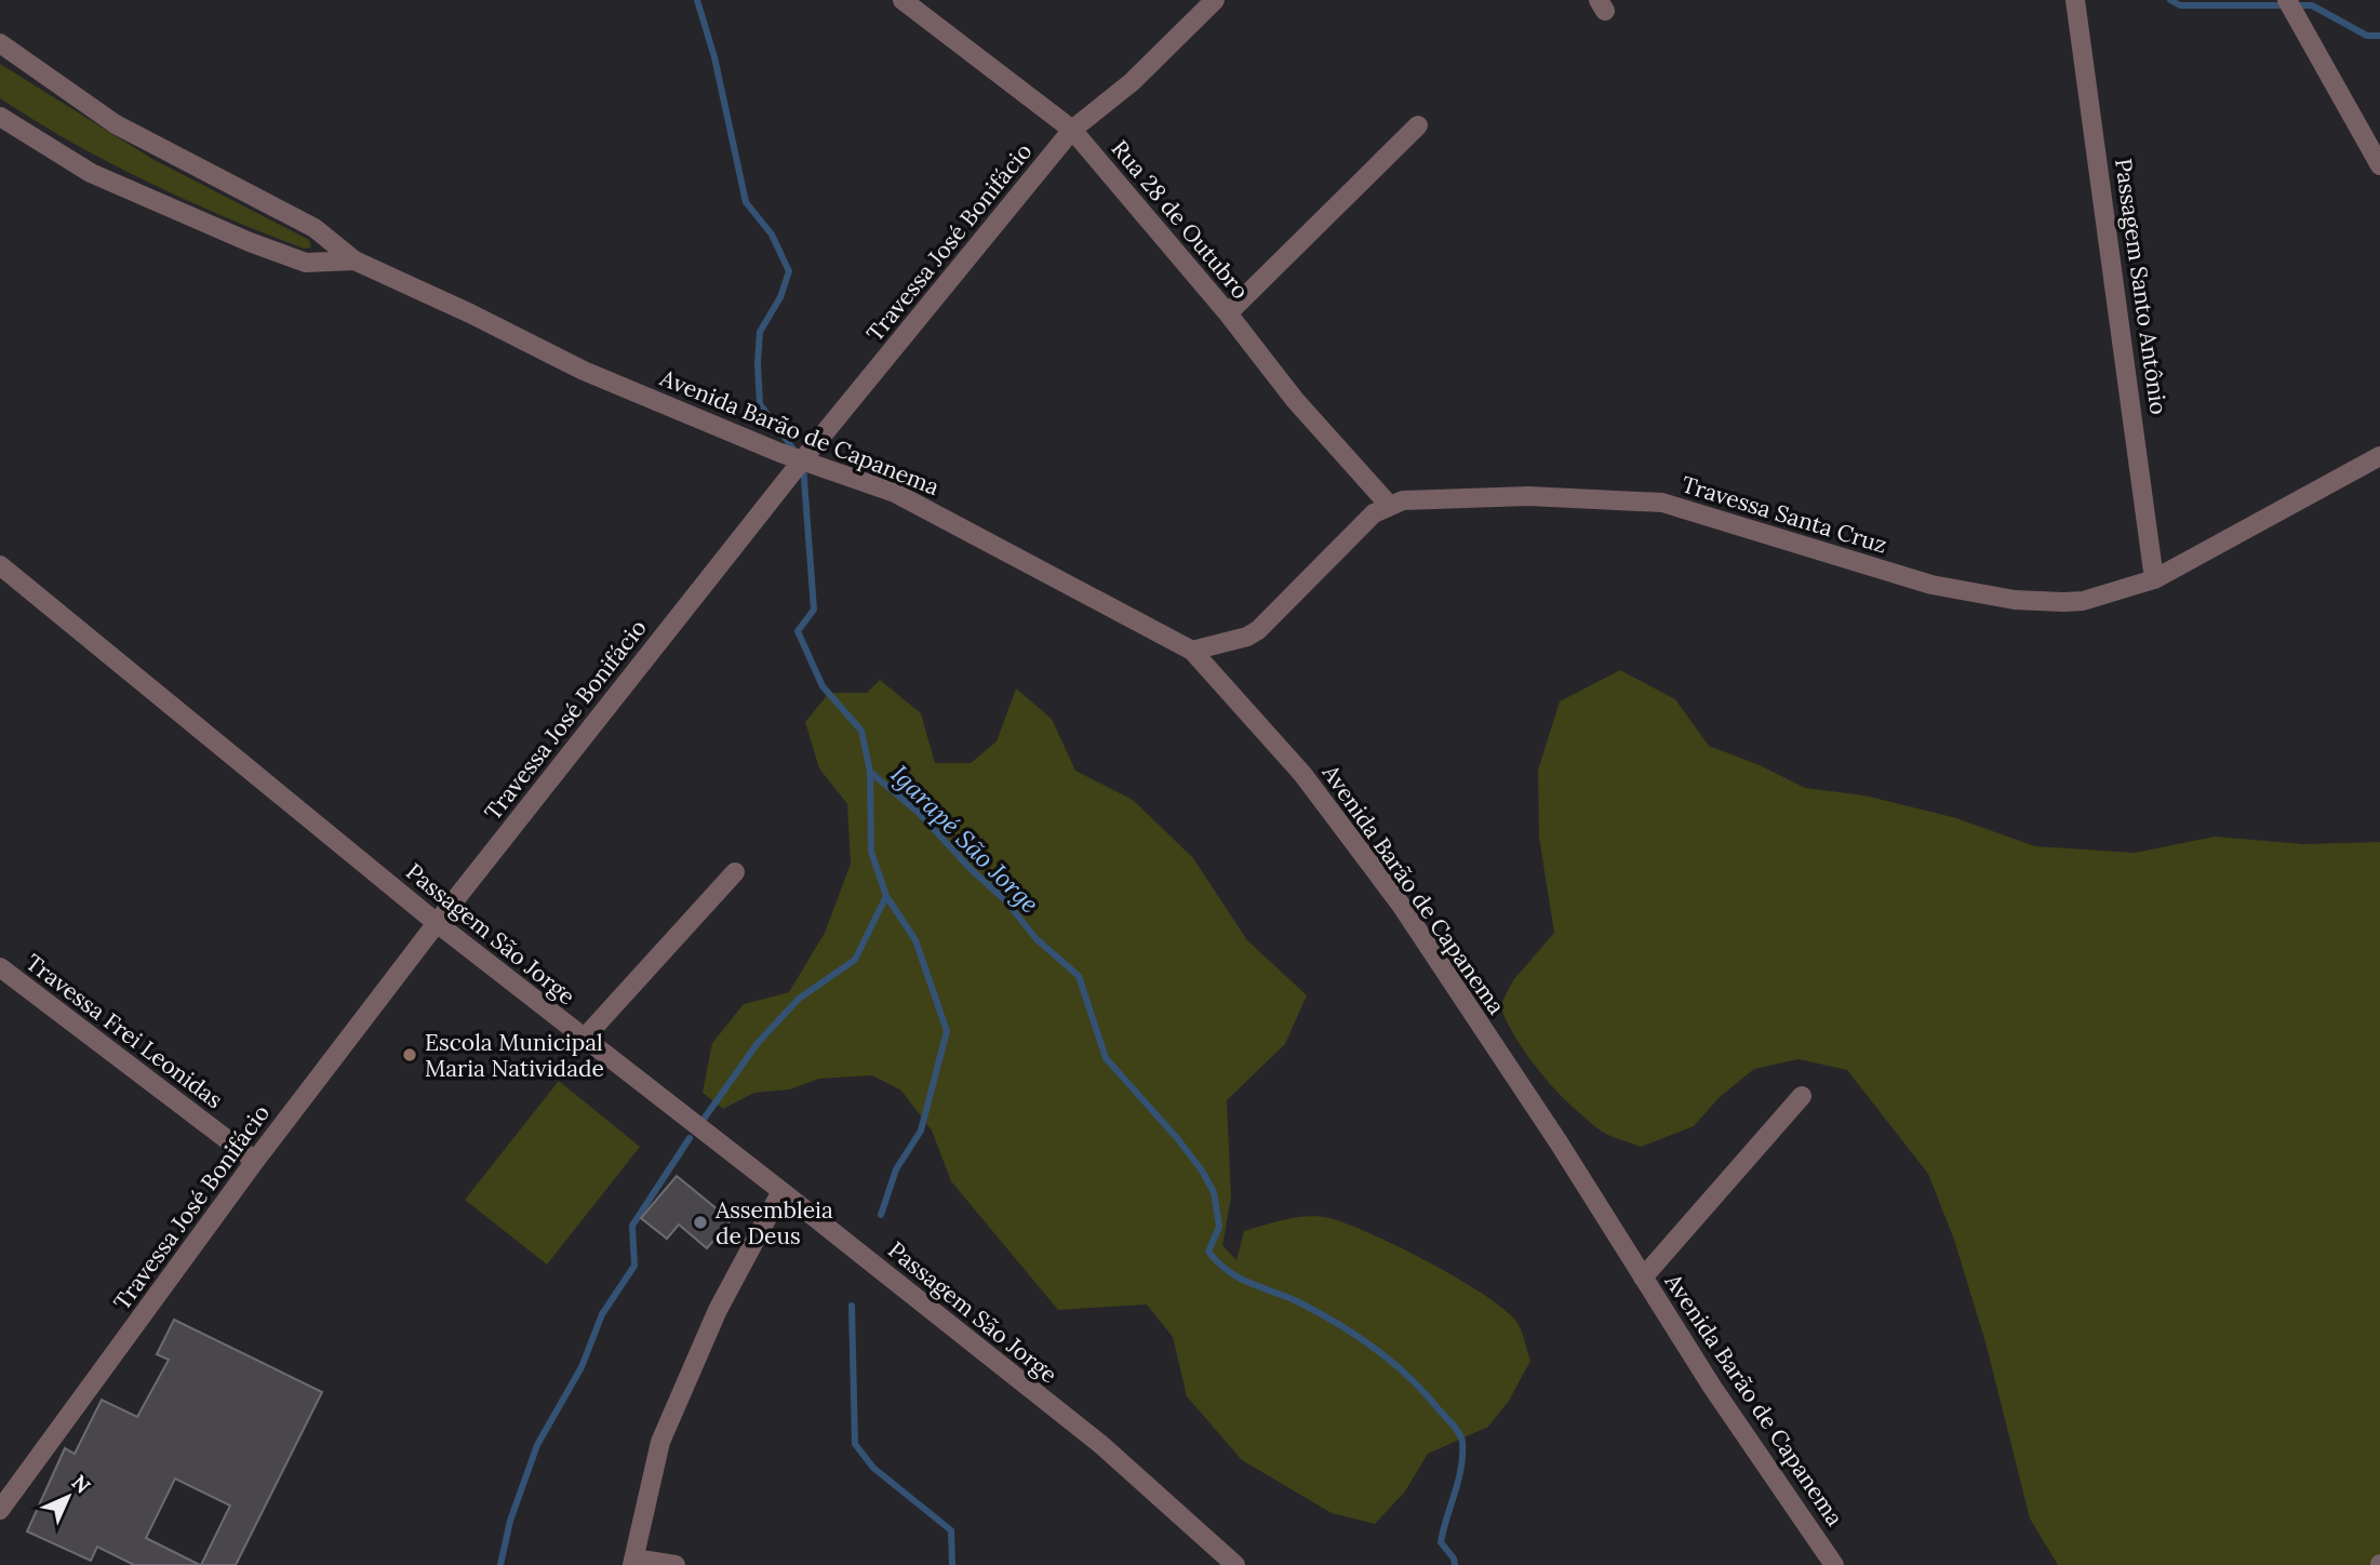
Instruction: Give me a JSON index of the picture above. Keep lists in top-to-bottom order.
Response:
{
  "streets": {
    "street": [
      "Rua 28 de Outubro",
      "Travessa José Bonifácio",
      "Passagem Santo Antônio",
      "Avenida Barão de Capanema",
      "Travessa Santa Cruz",
      "Passagem São Jorge",
      "Travessa Frei Leonidas"
    ]
  },
  "crossings": [
    ["Rua 28 de Outubro", "Travessa José Bonifácio"],
    ["Rua 28 de Outubro", "Travessa Santa Cruz"],
    ["Travessa José Bonifácio", "Avenida Barão de Capanema"],
    ["Travessa José Bonifácio", "Passagem São Jorge"],
    ["Travessa José Bonifácio", "Travessa Frei Leonidas"],
    ["Passagem Santo Antônio", "Travessa Santa Cruz"],
    ["Avenida Barão de Capanema", "Travessa Santa Cruz"]
  ],
  "water": ["Igarapé São Jorge"],
  "places": ["Escola Municipal Maria Natividade", "Assembleia de Deus"],
  "north": "top right"
}
